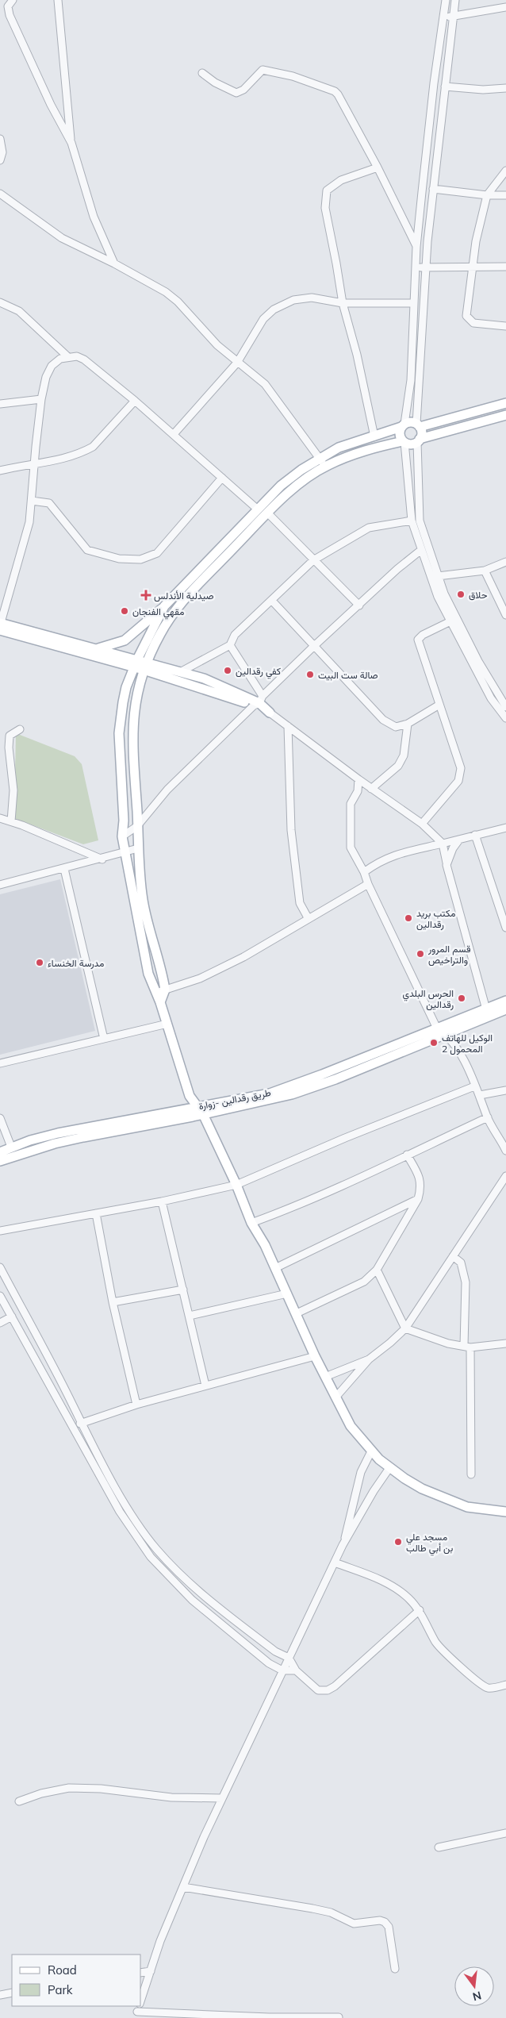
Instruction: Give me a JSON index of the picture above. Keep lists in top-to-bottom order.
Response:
{
  "streets": {
    "main road": ["طريق رقدالين -زوارة"]
  },
  "places": {
    "other": [
      "حلاق",
      "مقهي الفنجان",
      "كفي رقدالين",
      "صالة ست البيت",
      "مكتب بريد رقدالين",
      "قسم المرور والتراخيص",
      "مدرسة الخنساء",
      "الحرس البلدي رقدالين",
      "الوكيل للهاتف المحمول 2",
      "مسجد علي بن أبي طالب"
    ],
    "health": ["صيدلية الأندلس"]
  },
  "legend": ["Road", "Park"],
  "north": "bottom"
}
